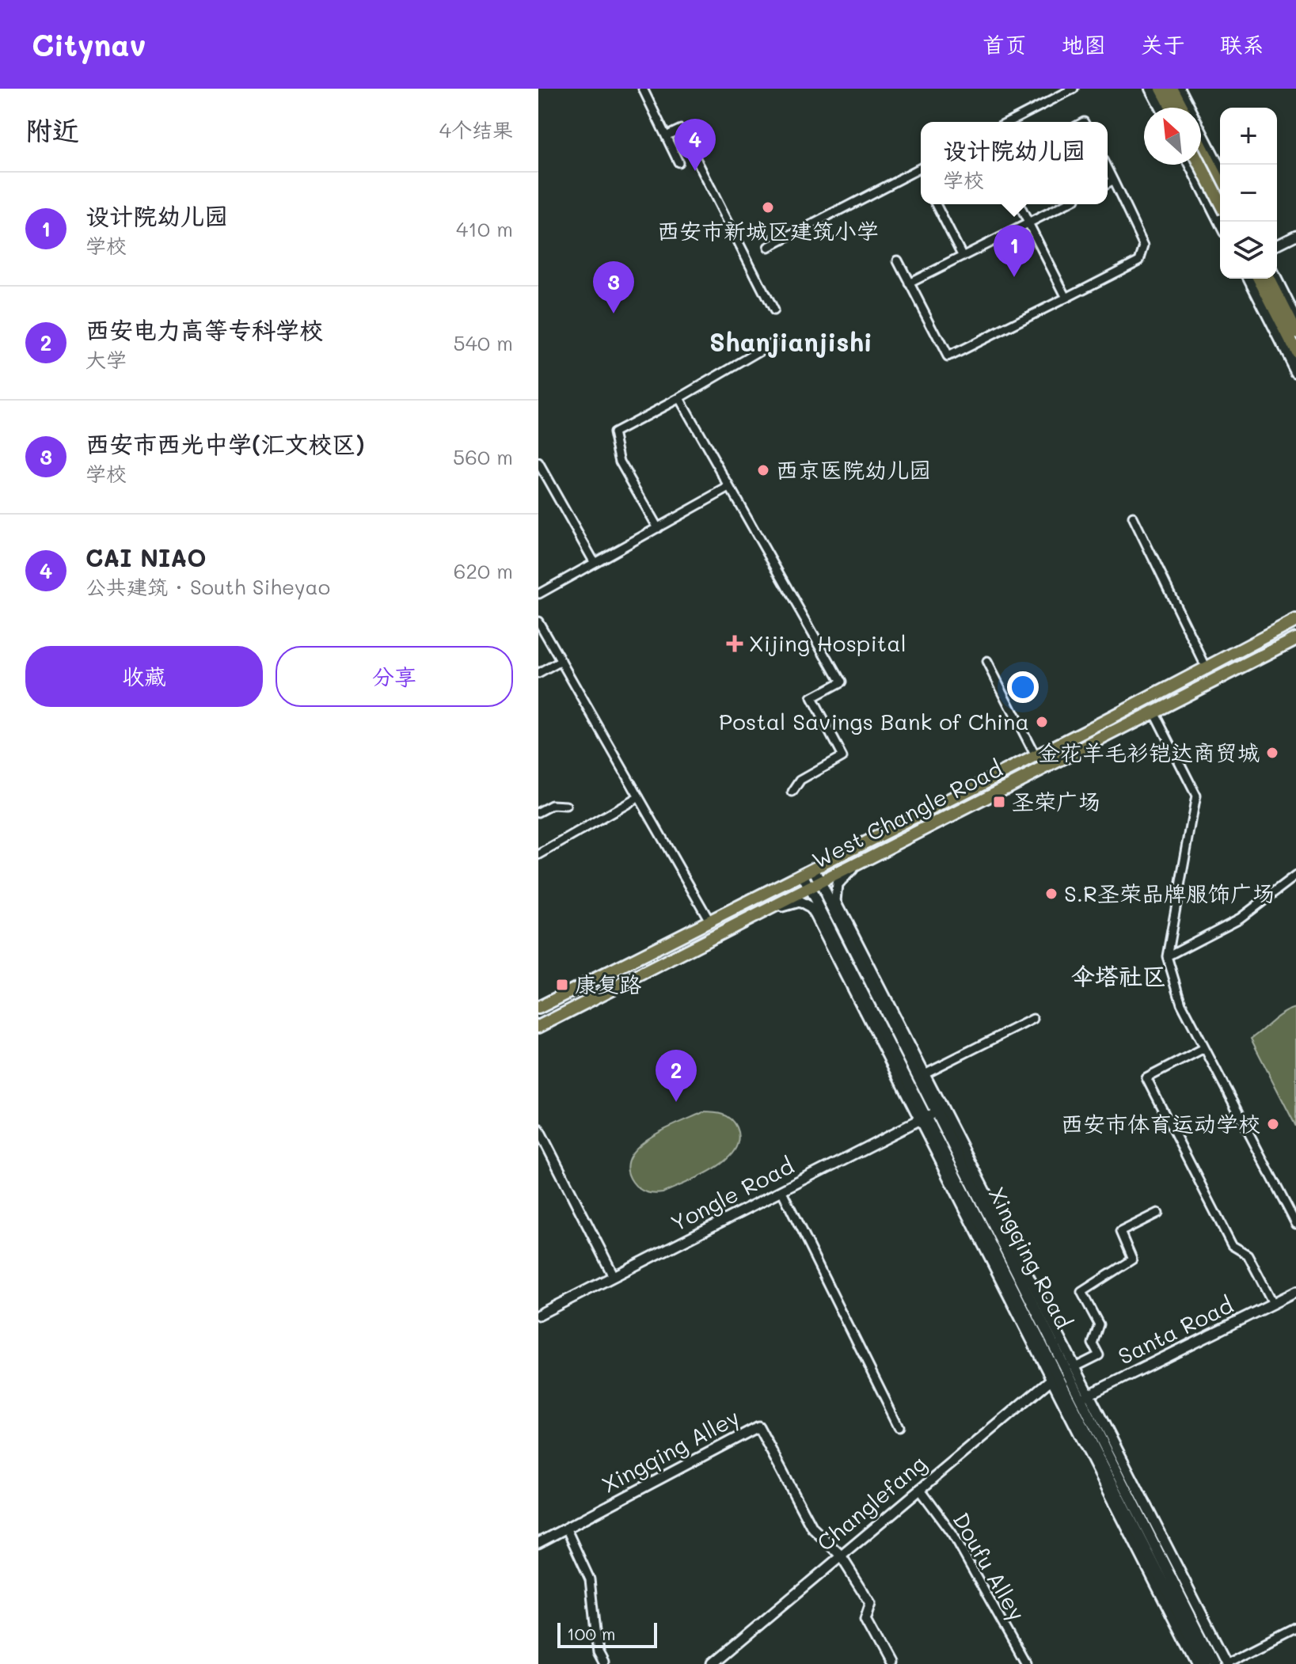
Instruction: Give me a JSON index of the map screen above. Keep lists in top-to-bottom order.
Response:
{
  "streets": {
    "main road": ["West Changle Road", "Xingqing Road"],
    "street": [
      "Yongle Road",
      "Santa Road",
      "Xingqing Alley",
      "Changlefang",
      "Doufu Alley"
    ]
  },
  "crossings": [
    ["West Changle Road", "Xingqing Road"],
    ["Yongle Road", "Xingqing Road"],
    ["Xingqing Road", "Santa Road"],
    ["Xingqing Road", "Changlefang"],
    ["Xingqing Alley", "Changlefang"],
    ["Changlefang", "Doufu Alley"]
  ],
  "districts": ["Shanjianjishi", "伞塔社区"],
  "places": {
    "other": [
      "西安市新城区建筑小学",
      "西京医院幼儿园",
      "Postal Savings Bank of China",
      "金花羊毛衫铠达商贸城",
      "S.R圣荣品牌服饰广场",
      "西安市体育运动学校"
    ],
    "health": ["Xijing Hospital"],
    "transit": ["圣荣广场", "康复路"]
  },
  "scale_bar": "100 m",
  "north": "top left",
  "page": {
    "header": "Citynav",
    "nav": [
      "首页",
      "地图",
      "关于",
      "联系"
    ],
    "heading": ["附近", "4个结果"],
    "map_buttons": ["+", "−"],
    "pins": [
      "4",
      "1",
      "3",
      "2"
    ],
    "popup": ["设计院幼儿园", "学校"],
    "list": [
      {
        "mark": "1",
        "name": "设计院幼儿园",
        "note": "学校",
        "value": "410 m"
      },
      {
        "mark": "2",
        "name": "西安电力高等专科学校",
        "note": "大学",
        "value": "540 m"
      },
      {
        "mark": "3",
        "name": "西安市西光中学(汇文校区)",
        "note": "学校",
        "value": "560 m"
      },
      {
        "mark": "4",
        "name": "CAI NIAO",
        "note": "公共建筑 · South Siheyao",
        "value": "620 m"
      }
    ],
    "buttons": ["收藏", "分享"],
    "scale": "100 m"
  }
}
